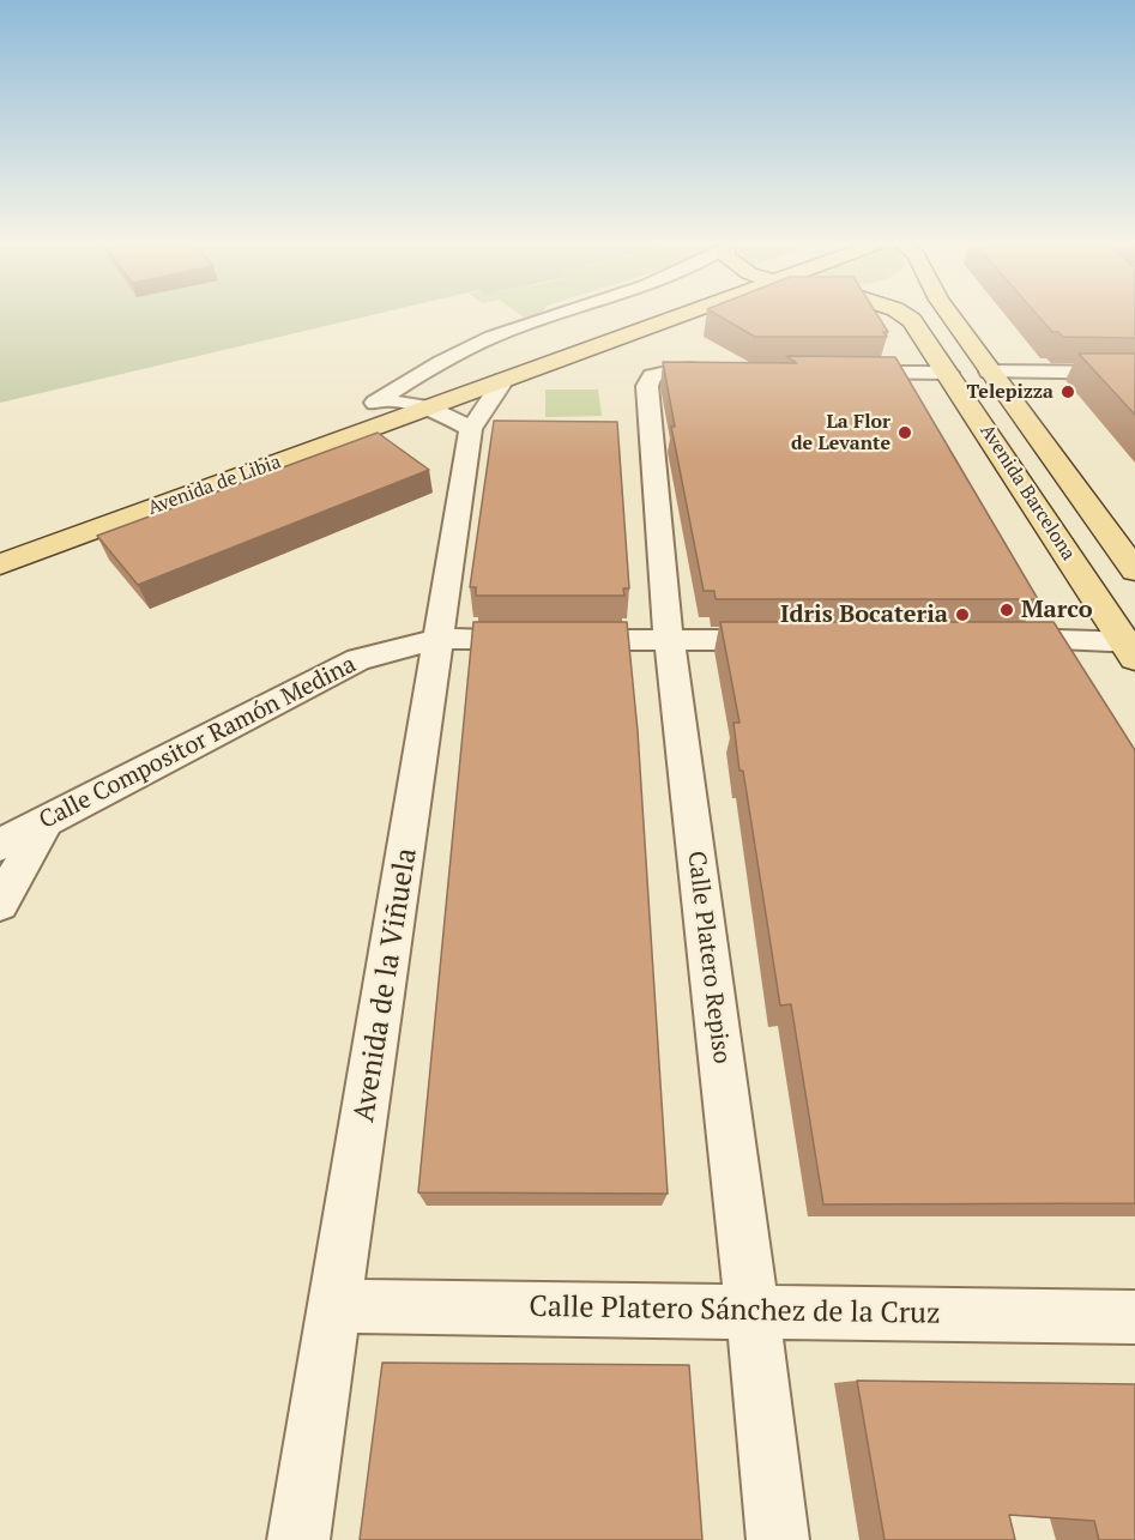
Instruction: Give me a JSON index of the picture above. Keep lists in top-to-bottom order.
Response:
{
  "streets": {
    "main road": ["Avenida de Libia", "Avenida Barcelona"],
    "street": [
      "Calle Compositor Ramón Medina",
      "Calle Platero Repiso",
      "Avenida de la Viñuela",
      "Calle Platero Sánchez de la Cruz"
    ]
  },
  "crossings": [
    ["Avenida de Libia", "Avenida de la Viñuela"],
    ["Calle Compositor Ramón Medina", "Calle Platero Repiso"],
    ["Calle Compositor Ramón Medina", "Avenida de la Viñuela"],
    ["Calle Platero Repiso", "Calle Platero Sánchez de la Cruz"],
    ["Avenida de la Viñuela", "Calle Platero Sánchez de la Cruz"]
  ],
  "places": [
    "Telepizza",
    "La Flor de Levante",
    "Marco",
    "Idris Bocateria"
  ]
}
